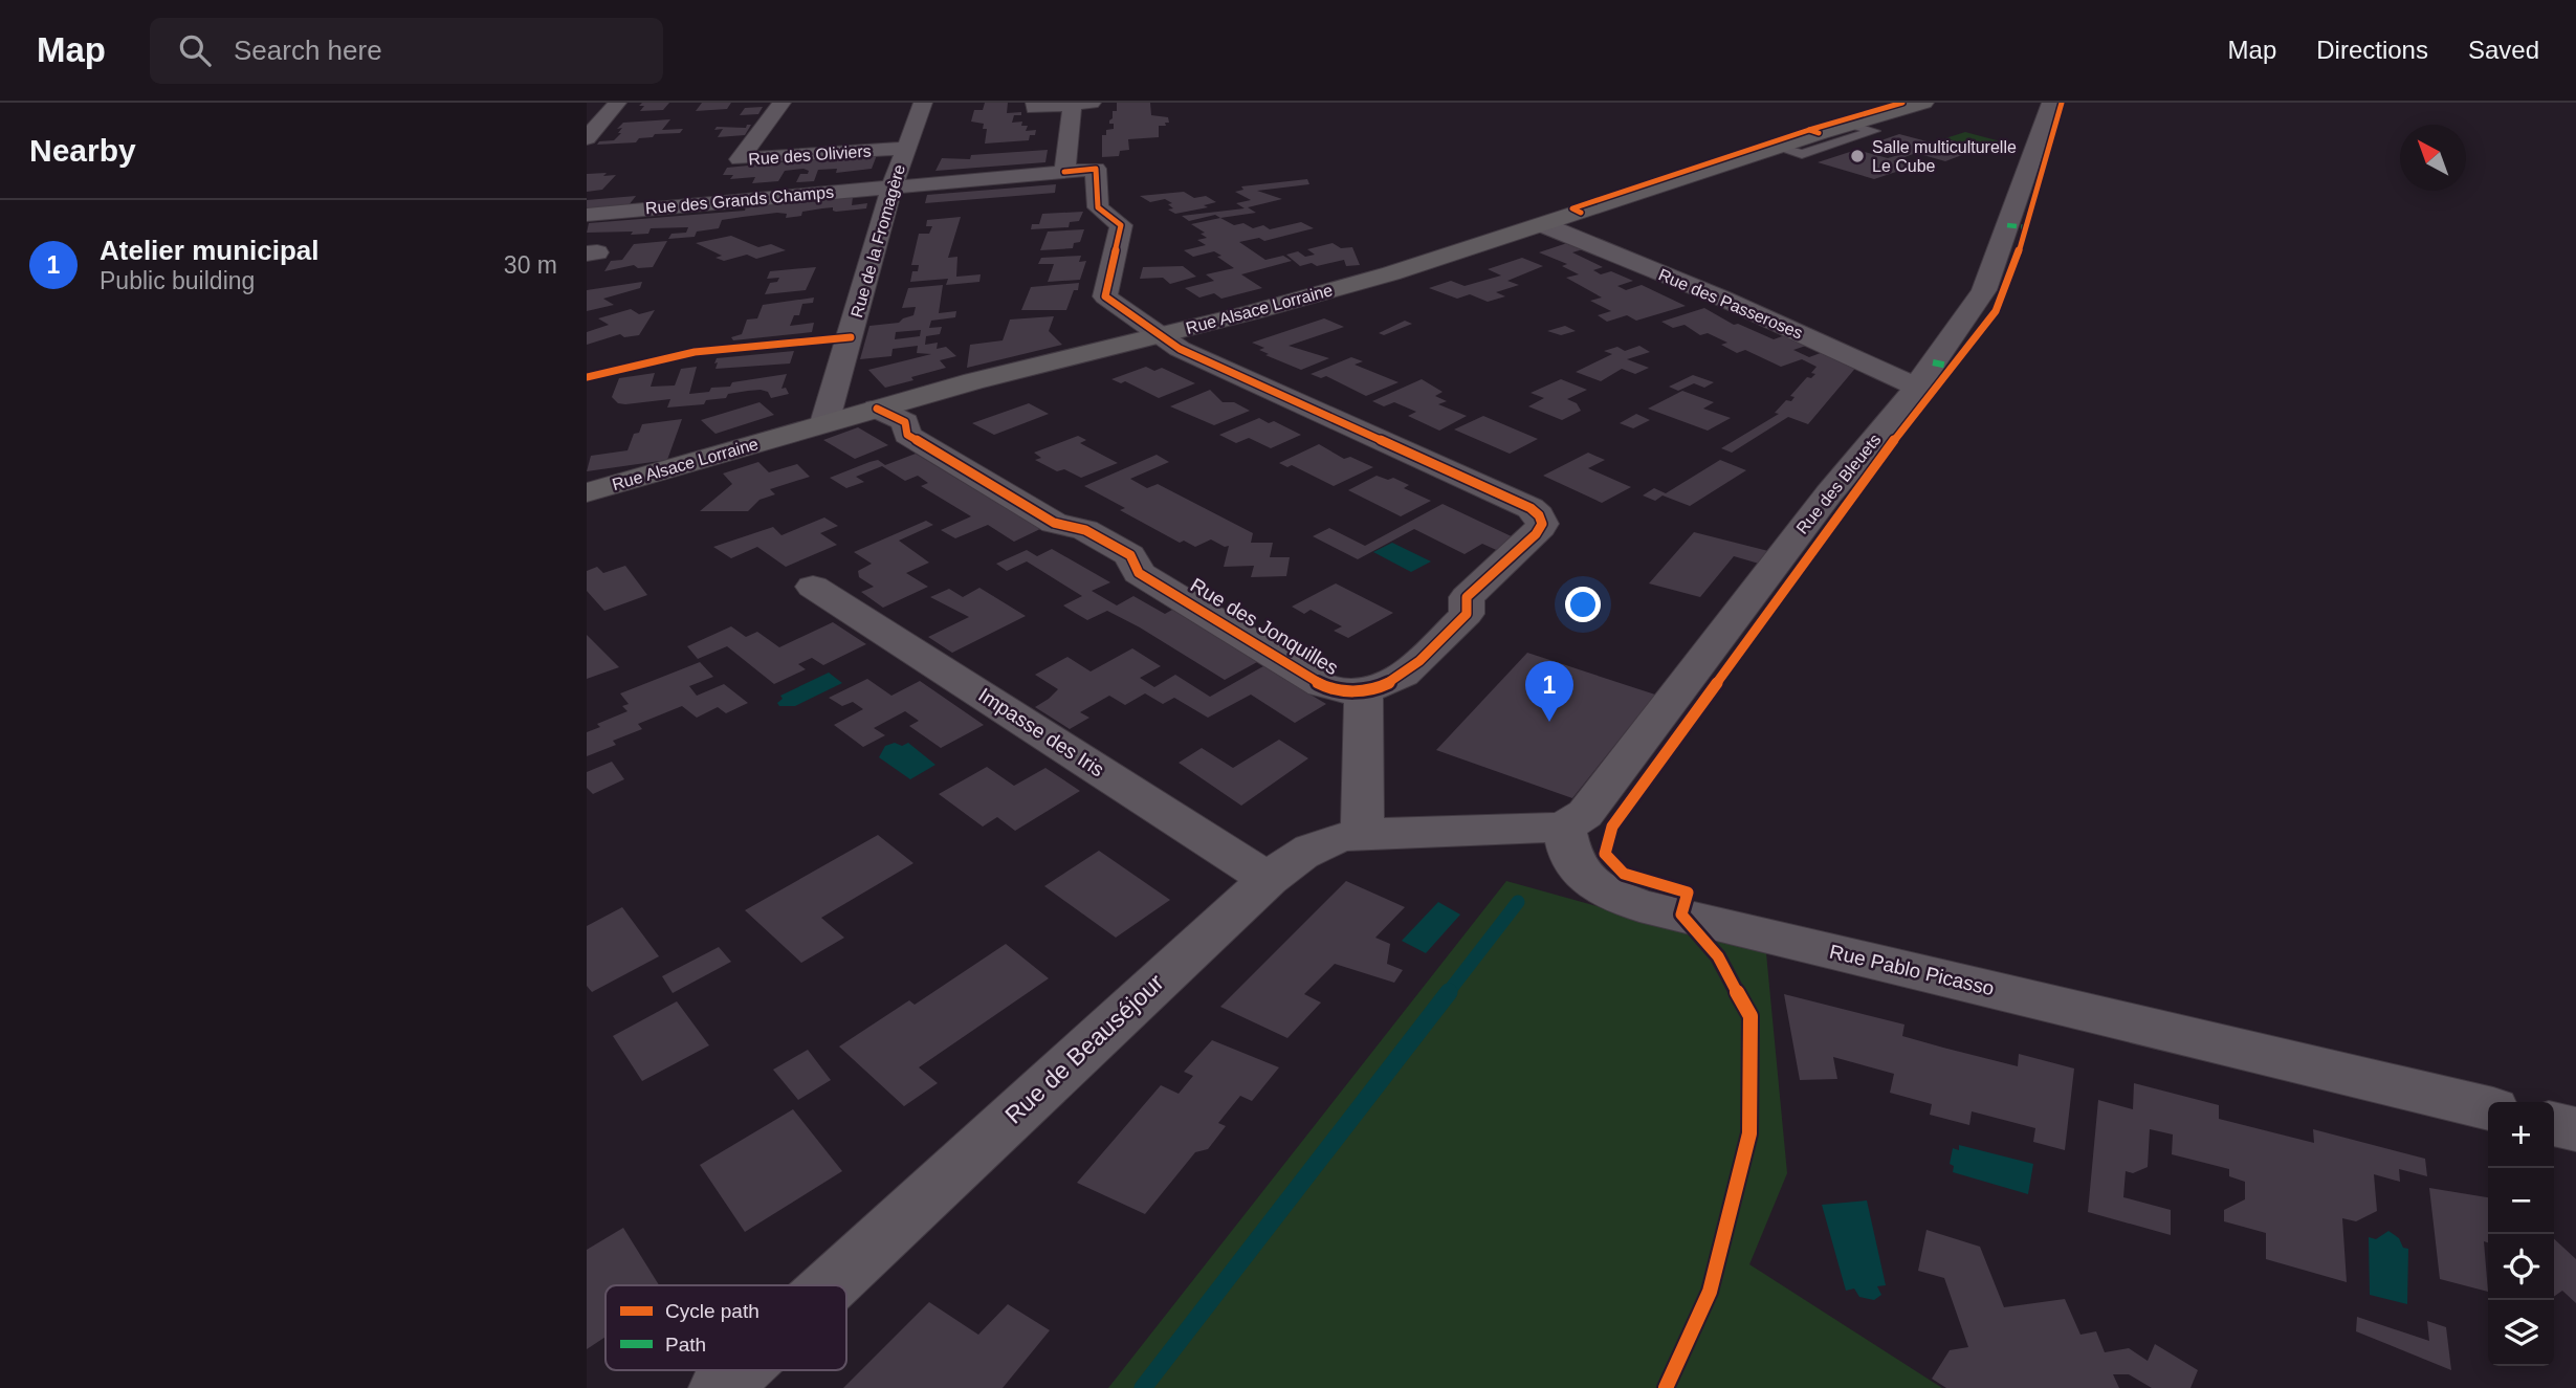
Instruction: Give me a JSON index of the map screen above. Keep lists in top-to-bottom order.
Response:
{
  "streets": {
    "street": [
      "Rue des Oliviers",
      "Rue des Grands Champs",
      "Rue de la Fromagère",
      "Rue des Passeroses",
      "Rue Alsace Lorraine",
      "Rue des Bleuets",
      "Rue des Jonquilles",
      "Impasse des Iris",
      "Rue Pablo Picasso",
      "Rue de Beauséjour"
    ]
  },
  "crossings": [
    ["Rue des Oliviers", "Rue de la Fromagère"],
    ["Rue des Grands Champs", "Rue de la Fromagère"],
    ["Rue des Grands Champs", "Rue Alsace Lorraine"],
    ["Rue de la Fromagère", "Rue Alsace Lorraine"],
    ["Rue des Passeroses", "Rue Alsace Lorraine"],
    ["Rue des Passeroses", "Rue des Bleuets"],
    ["Rue Alsace Lorraine", "Rue des Jonquilles"],
    ["Rue des Bleuets", "Rue Pablo Picasso"],
    ["Impasse des Iris", "Rue de Beauséjour"]
  ],
  "places": ["Salle multiculturelle Le Cube"],
  "legend": ["Cycle path", "Path"],
  "north": "top left",
  "page": {
    "header": "Map",
    "search": "Search here",
    "nav": ["Map", "Directions", "Saved"],
    "heading": "Nearby",
    "list": [
      {
        "mark": "1",
        "name": "Atelier municipal",
        "note": "Public building",
        "value": "30 m"
      }
    ],
    "pins": "1",
    "map_buttons": ["+", "−"]
  }
}
